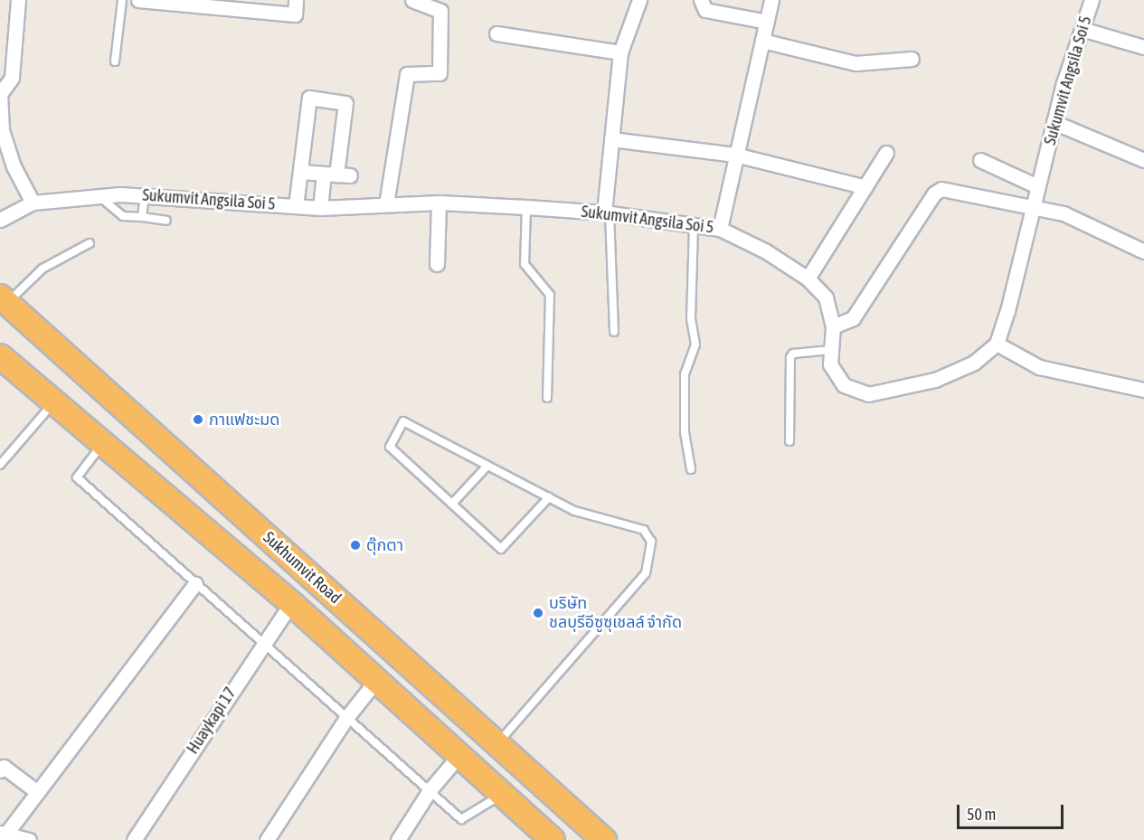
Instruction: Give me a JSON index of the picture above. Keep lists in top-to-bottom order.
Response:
{
  "streets": {
    "highway": ["Sukhumvit Road"],
    "street": ["Sukumvit Angsila Soi 5", "Huaykapi 17"]
  },
  "crossings": [
    ["Sukhumvit Road", "Huaykapi 17"]
  ],
  "places": ["กาแฟชะมด", "ตุ๊กตา", "บริษัท ชลบุรีอีซูซุเชลล์ จำกัด"],
  "scale_bar": "50 m"
}
